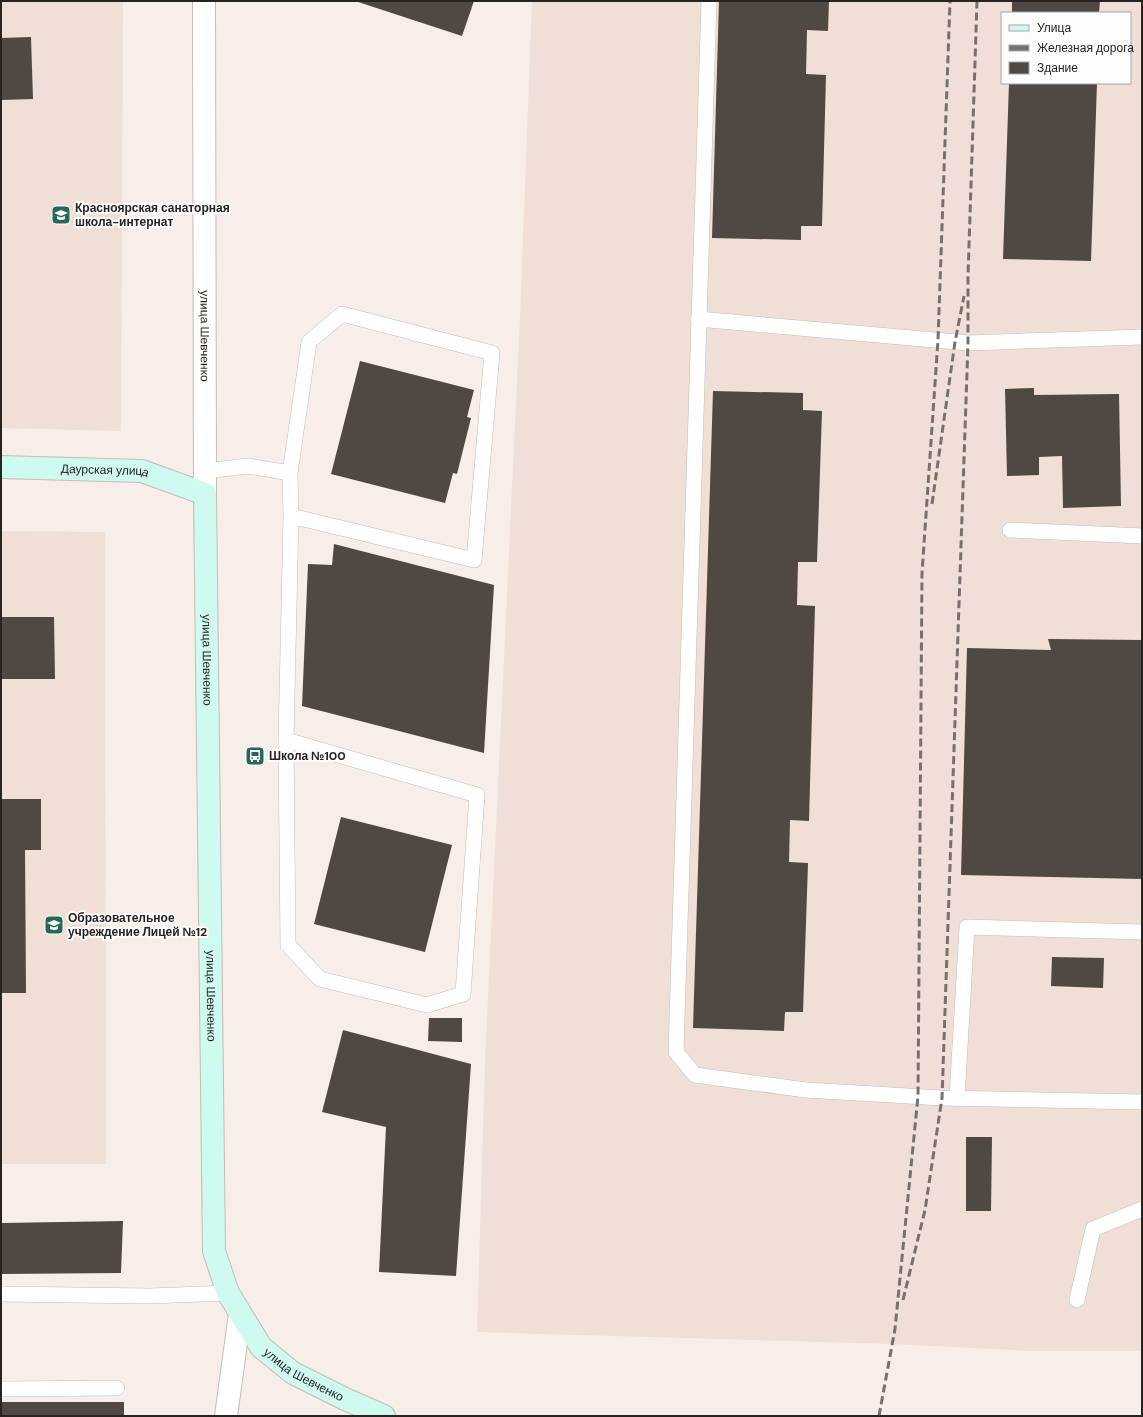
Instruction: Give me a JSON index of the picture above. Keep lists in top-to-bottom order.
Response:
{
  "streets": {
    "street": ["улица Шевченко", "Даурская улица"]
  },
  "crossings": [
    ["улица Шевченко", "Даурская улица"]
  ],
  "places": {
    "school or university": ["Красноярская санаторная школа-интернат", "Образовательное учреждение Лицей №12"],
    "bus stop": ["Школа №100"]
  },
  "legend": ["Улица", "Железная дорога", "Здание"]
}
